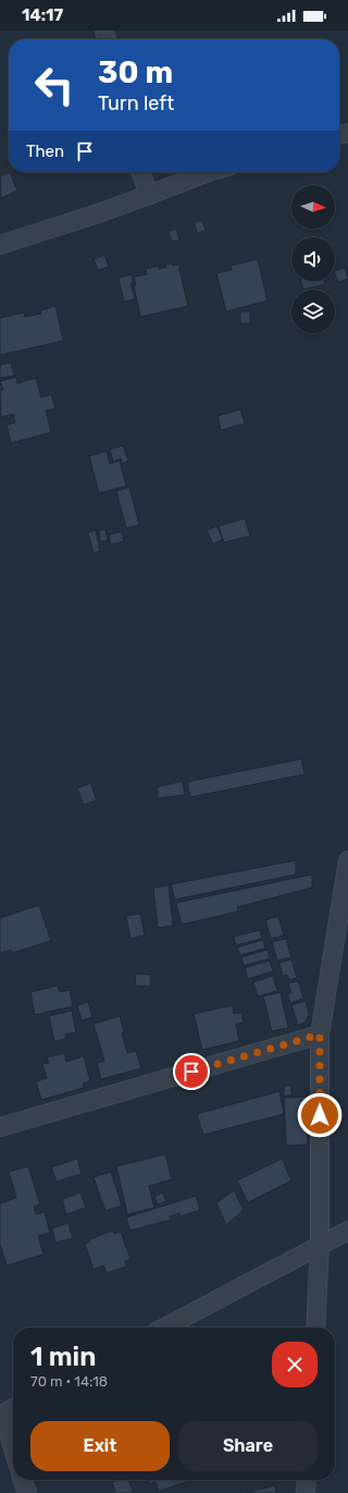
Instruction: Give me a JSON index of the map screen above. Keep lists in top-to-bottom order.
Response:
{
  "north": "right",
  "page": {
    "status": "14:17",
    "turn": ["30 m", "Turn left"],
    "then": "Then",
    "heading": ["1 min", "70 m · 14:18"],
    "buttons": ["Exit", "Share"]
  }
}
